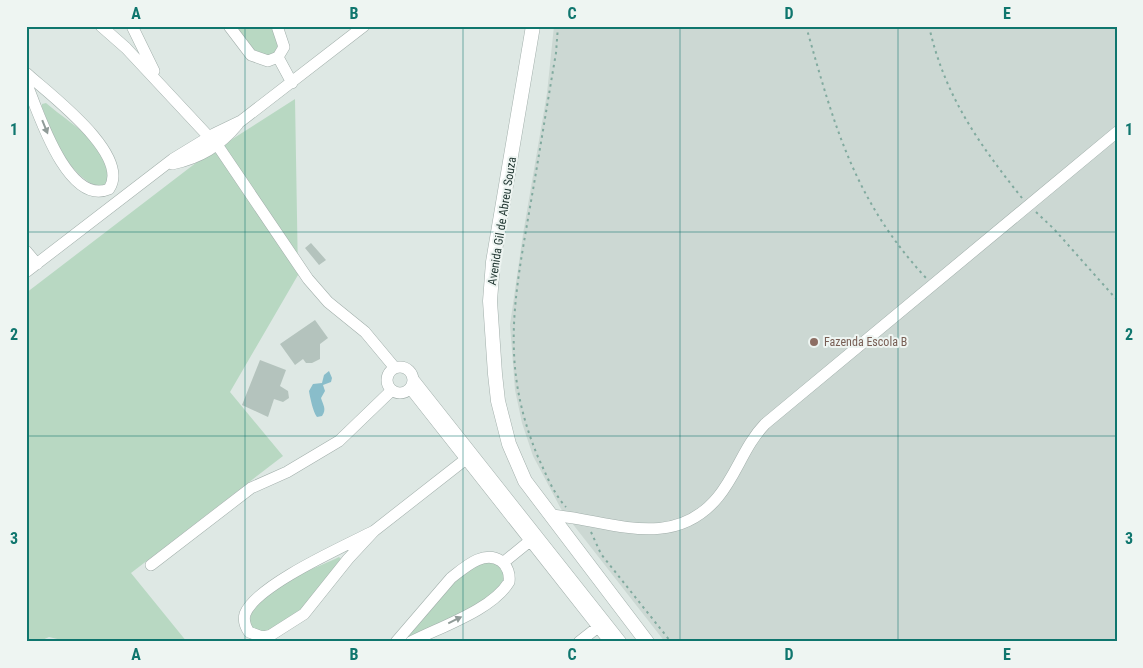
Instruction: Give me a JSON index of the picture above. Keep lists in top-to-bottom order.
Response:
{
  "streets": {
    "street": ["Avenida Gil de Abreu Souza"]
  },
  "places": ["Fazenda Escola B"],
  "grid": {
    "columns": [
      "A",
      "B",
      "C",
      "D",
      "E"
    ],
    "rows": ["1", "2", "3"]
  }
}
